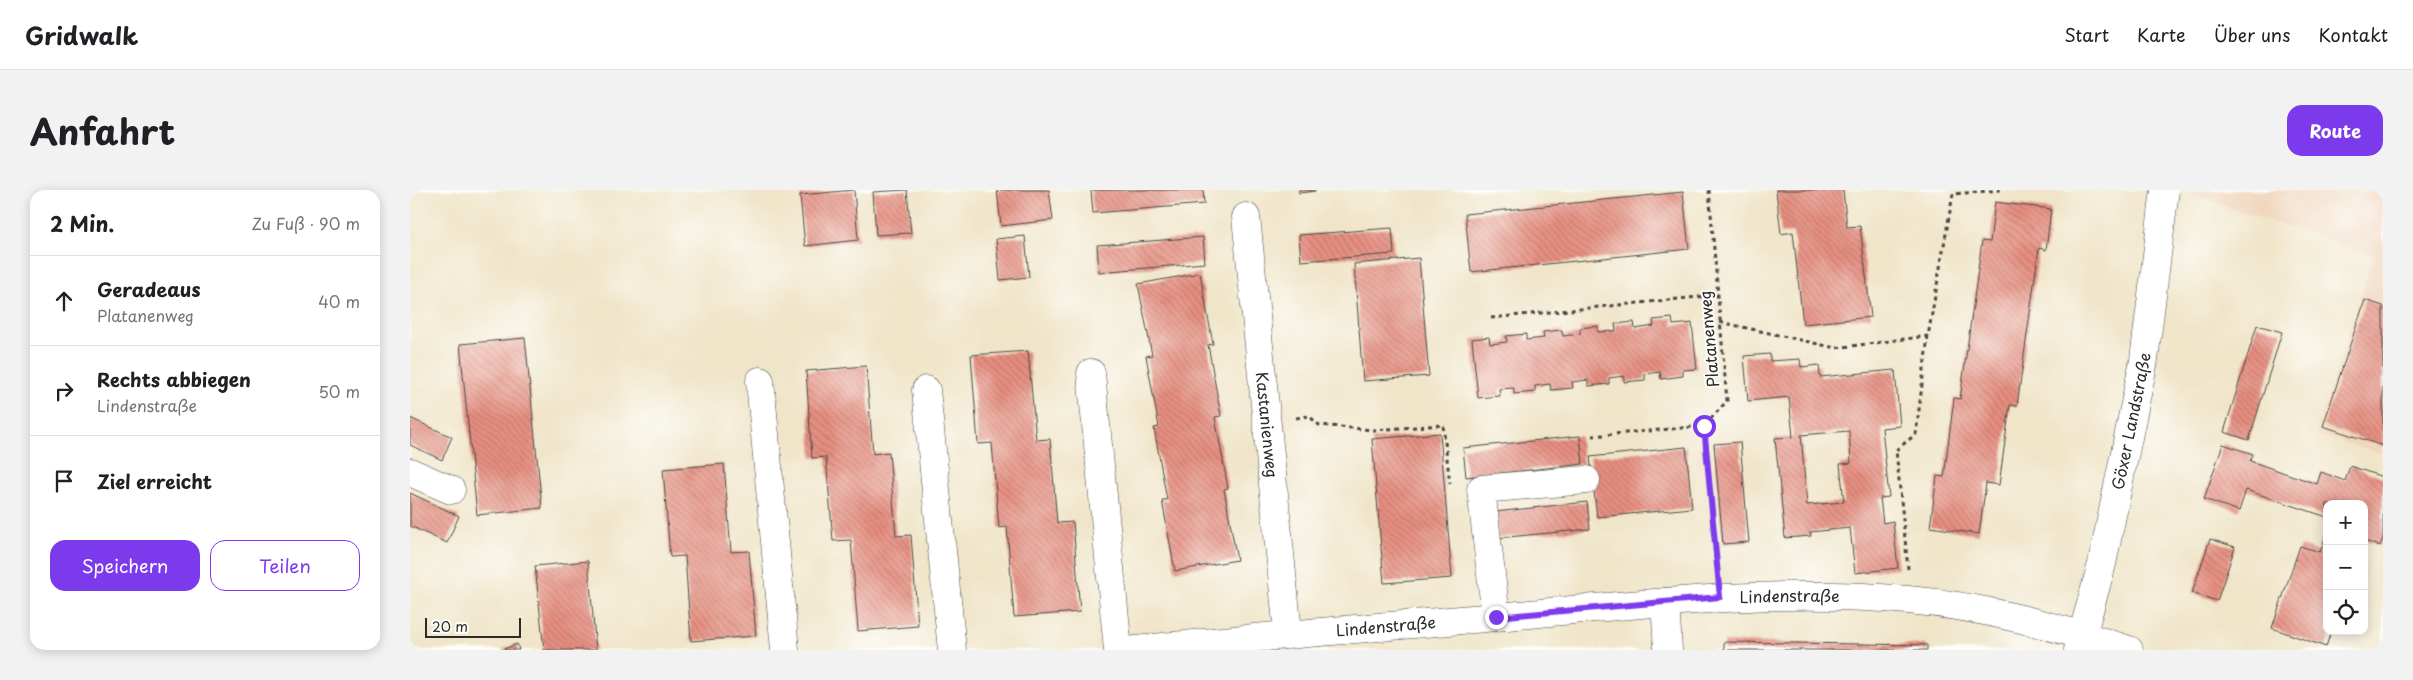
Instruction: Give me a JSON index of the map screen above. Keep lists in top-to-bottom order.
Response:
{
  "streets": {
    "street": ["Göxer Landstraße", "Kastanienweg", "Lindenstraße"],
    "path": ["Platanenweg"]
  },
  "crossings": [
    ["Göxer Landstraße", "Lindenstraße"],
    ["Kastanienweg", "Lindenstraße"]
  ],
  "scale_bar": "20 m",
  "page": {
    "header": "Gridwalk",
    "nav": [
      "Start",
      "Karte",
      "Über uns",
      "Kontakt"
    ],
    "title": "Anfahrt",
    "buttons": [
      "Route",
      ["Speichern", "Teilen"]
    ],
    "heading": ["2 Min.", "Zu Fuß · 90 m"],
    "list": [
      ["Geradeaus", "Platanenweg", "40 m"],
      ["Rechts abbiegen", "Lindenstraße", "50 m"],
      "Ziel erreicht"
    ],
    "map_buttons": ["+", "−"],
    "scale": "20 m"
  }
}
